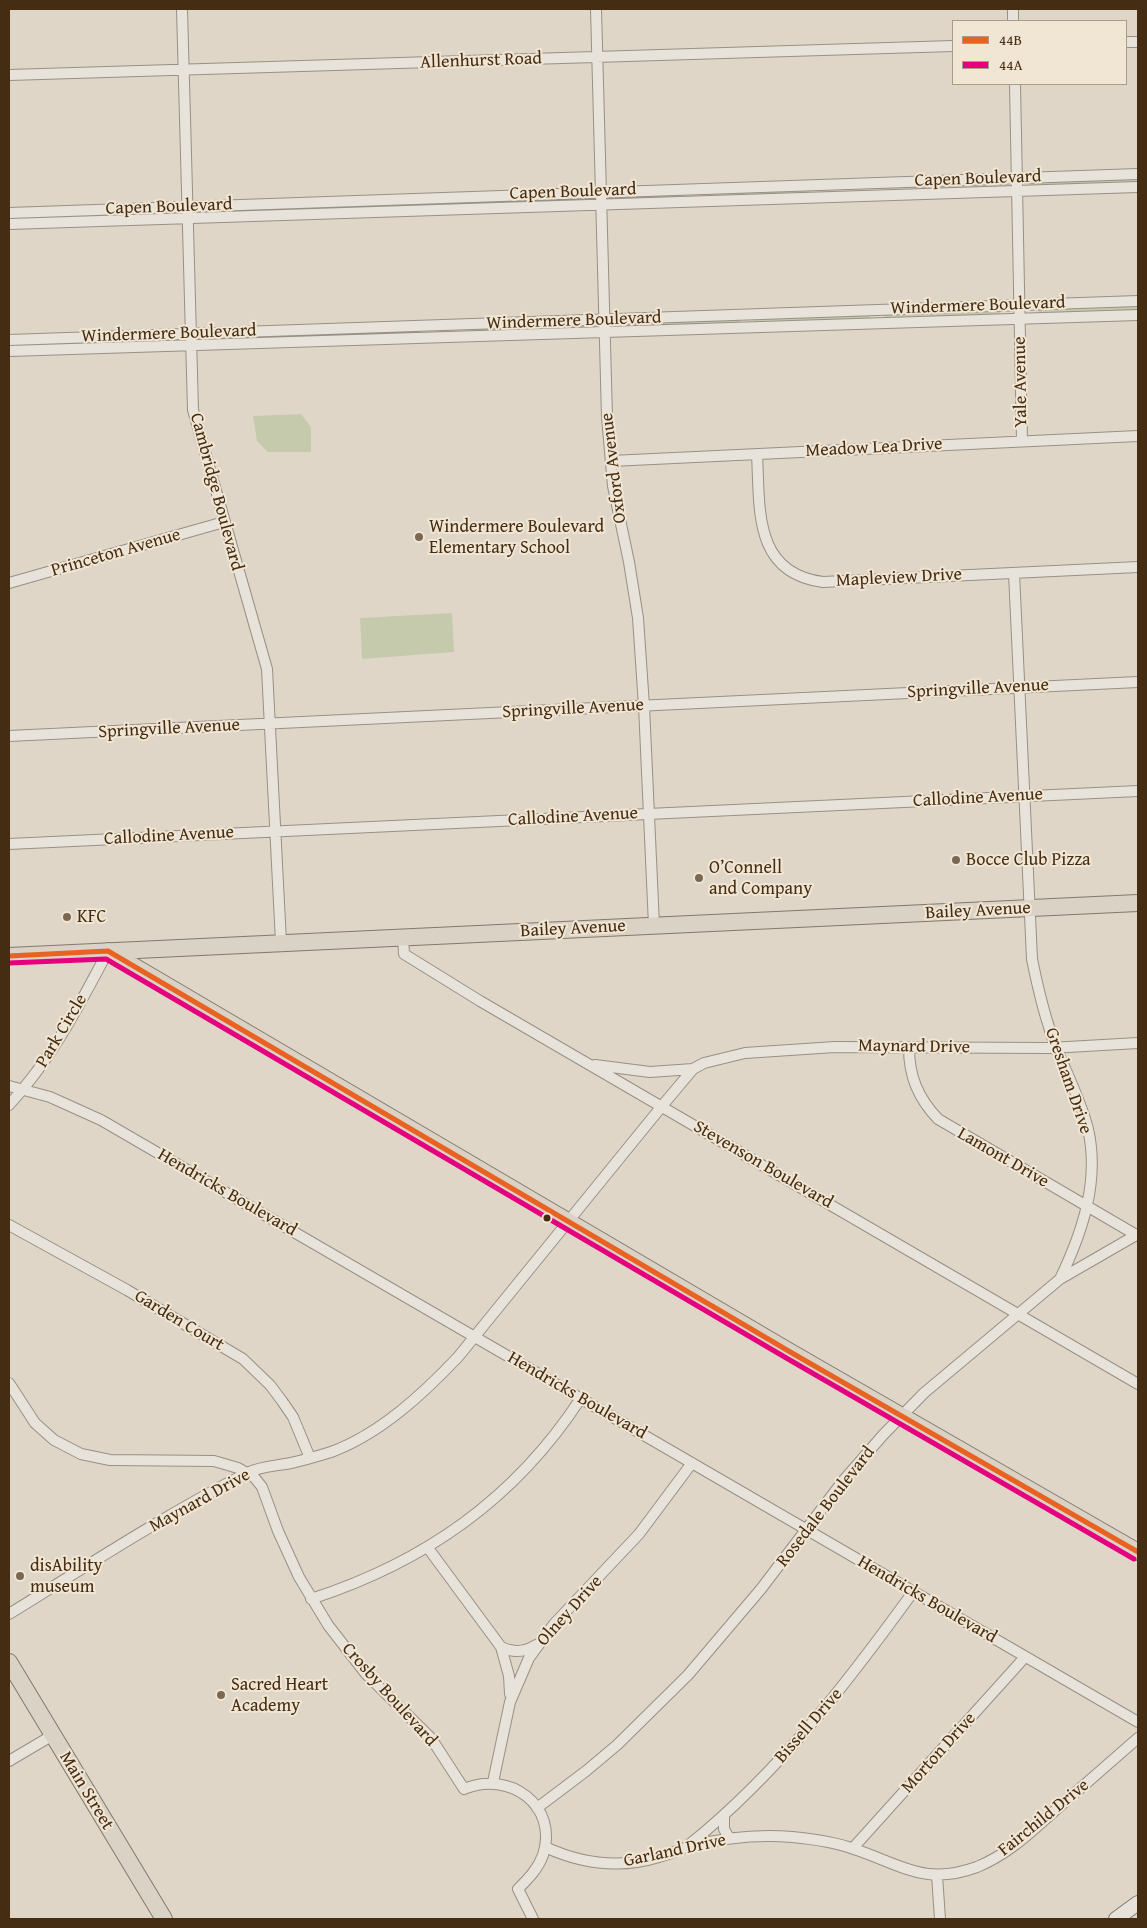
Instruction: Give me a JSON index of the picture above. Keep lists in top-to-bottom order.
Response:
{
  "streets": {
    "main road": ["Bailey Avenue", "Main Street"],
    "street": [
      "Allenhurst Road",
      "Capen Boulevard",
      "Windermere Boulevard",
      "Yale Avenue",
      "Meadow Lea Drive",
      "Oxford Avenue",
      "Cambridge Boulevard",
      "Princeton Avenue",
      "Mapleview Drive",
      "Springville Avenue",
      "Callodine Avenue",
      "Park Circle",
      "Maynard Drive",
      "Gresham Drive",
      "Lamont Drive",
      "Stevenson Boulevard",
      "Hendricks Boulevard",
      "Garden Court",
      "Rosedale Boulevard",
      "Olney Drive",
      "Crosby Boulevard",
      "Bissell Drive",
      "Morton Drive",
      "Fairchild Drive",
      "Garland Drive"
    ]
  },
  "crossings": [
    ["Allenhurst Road", "Oxford Avenue"],
    ["Allenhurst Road", "Cambridge Boulevard"],
    ["Capen Boulevard", "Yale Avenue"],
    ["Capen Boulevard", "Oxford Avenue"],
    ["Capen Boulevard", "Cambridge Boulevard"],
    ["Windermere Boulevard", "Yale Avenue"],
    ["Windermere Boulevard", "Oxford Avenue"],
    ["Windermere Boulevard", "Cambridge Boulevard"],
    ["Yale Avenue", "Meadow Lea Drive"],
    ["Meadow Lea Drive", "Oxford Avenue"],
    ["Meadow Lea Drive", "Mapleview Drive"],
    ["Oxford Avenue", "Springville Avenue"],
    ["Oxford Avenue", "Callodine Avenue"],
    ["Oxford Avenue", "Bailey Avenue"],
    ["Cambridge Boulevard", "Princeton Avenue"],
    ["Cambridge Boulevard", "Springville Avenue"],
    ["Cambridge Boulevard", "Callodine Avenue"],
    ["Cambridge Boulevard", "Bailey Avenue"],
    ["Mapleview Drive", "Gresham Drive"],
    ["Springville Avenue", "Gresham Drive"],
    ["Callodine Avenue", "Gresham Drive"],
    ["Bailey Avenue", "Park Circle"],
    ["Bailey Avenue", "Gresham Drive"],
    ["Bailey Avenue", "Stevenson Boulevard"],
    ["Park Circle", "Hendricks Boulevard"],
    ["Maynard Drive", "Gresham Drive"],
    ["Maynard Drive", "Lamont Drive"],
    ["Maynard Drive", "Stevenson Boulevard"],
    ["Maynard Drive", "Hendricks Boulevard"],
    ["Maynard Drive", "Garden Court"],
    ["Maynard Drive", "Crosby Boulevard"],
    ["Gresham Drive", "Lamont Drive"],
    ["Gresham Drive", "Rosedale Boulevard"],
    ["Lamont Drive", "Rosedale Boulevard"],
    ["Stevenson Boulevard", "Rosedale Boulevard"],
    ["Hendricks Boulevard", "Rosedale Boulevard"],
    ["Hendricks Boulevard", "Olney Drive"],
    ["Hendricks Boulevard", "Bissell Drive"],
    ["Hendricks Boulevard", "Morton Drive"],
    ["Rosedale Boulevard", "Crosby Boulevard"],
    ["Olney Drive", "Crosby Boulevard"],
    ["Crosby Boulevard", "Garland Drive"],
    ["Bissell Drive", "Garland Drive"],
    ["Morton Drive", "Garland Drive"],
    ["Fairchild Drive", "Garland Drive"]
  ],
  "places": [
    "Windermere Boulevard Elementary School",
    "Bocce Club Pizza",
    "O’Connell and Company",
    "KFC",
    "disAbility museum",
    "Sacred Heart Academy"
  ],
  "lines": ["transit line 44B", "transit line 44A"],
  "legend": ["44B", "44A"]
}
